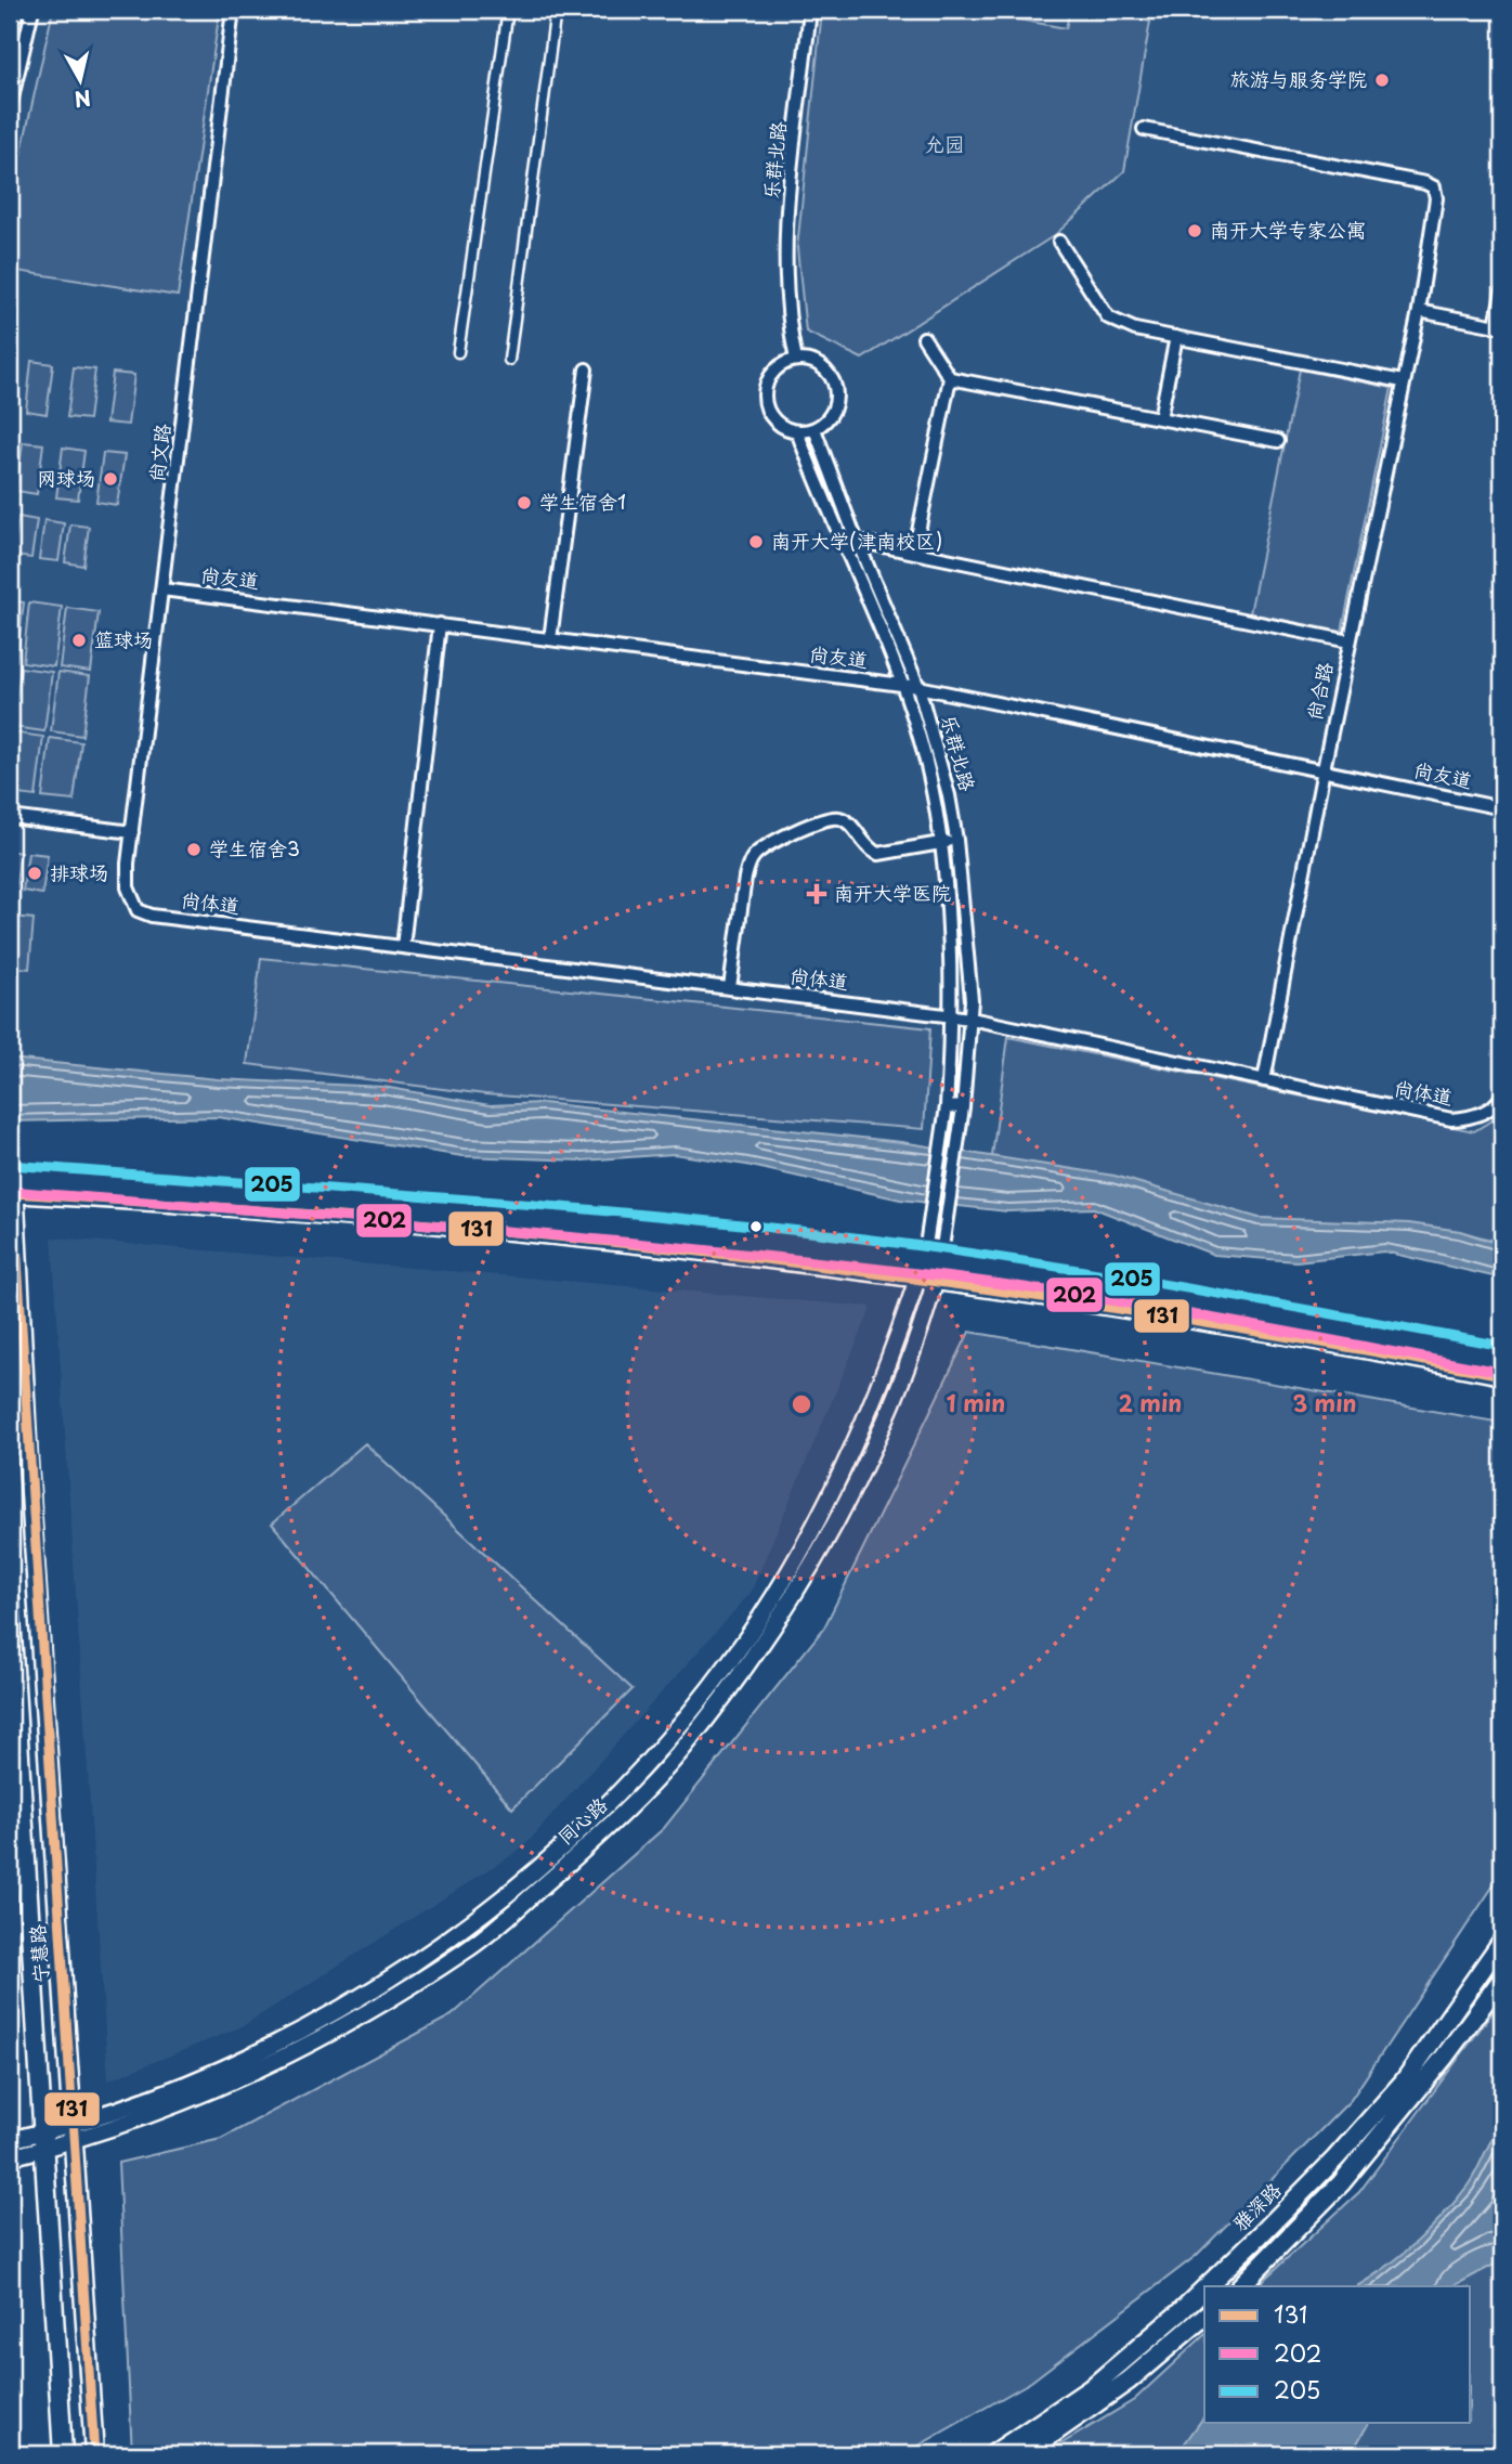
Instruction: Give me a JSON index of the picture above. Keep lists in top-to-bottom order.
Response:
{
  "streets": {
    "main road": ["宁慧路", "雅深路"],
    "street": [
      "乐群北路",
      "尚文路",
      "尚友道",
      "尚合路",
      "尚体道",
      "同心路"
    ]
  },
  "crossings": [
    ["乐群北路", "尚友道"],
    ["乐群北路", "尚体道"],
    ["乐群北路", "同心路"],
    ["尚文路", "尚友道"],
    ["尚文路", "尚体道"],
    ["尚友道", "尚合路"],
    ["尚合路", "尚体道"],
    ["同心路", "宁慧路"]
  ],
  "parks": ["允园"],
  "places": {
    "other": [
      "旅游与服务学院",
      "南开大学专家公寓",
      "网球场",
      "学生宿舍1",
      "南开大学(津南校区)",
      "篮球场",
      "学生宿舍3",
      "排球场"
    ],
    "health": ["南开大学医院"]
  },
  "lines": ["transit line 205", "transit line 202", "transit line 131"],
  "legend": ["131", "202", "205"],
  "north": "bottom",
  "rings": ["1 min", "2 min", "3 min"]
}
